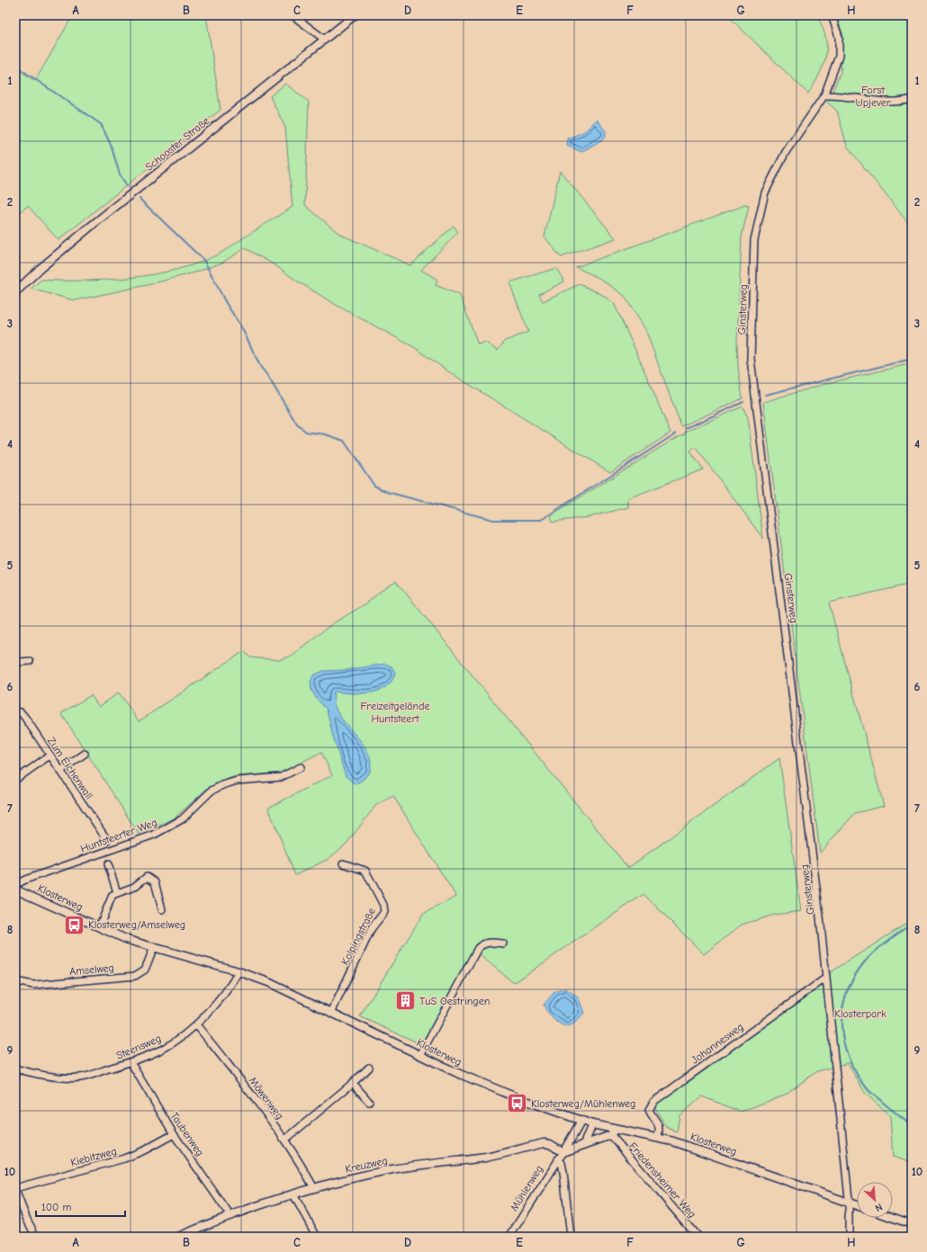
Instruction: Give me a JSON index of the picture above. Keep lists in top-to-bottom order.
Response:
{
  "streets": {
    "street": [
      "Schooster Straße",
      "Ginsterweg",
      "Zum Eichenwall",
      "Huntsteerter Weg",
      "Klosterweg",
      "Kolpingstraße",
      "Amselweg",
      "Johannesweg",
      "Steensweg",
      "Möwenweg",
      "Taubenweg",
      "Kiebitzweg",
      "Kreuzweg",
      "Friedensheimer Weg",
      "Mühlenweg"
    ]
  },
  "crossings": [
    ["Ginsterweg", "Klosterweg"],
    ["Ginsterweg", "Johannesweg"],
    ["Klosterweg", "Kolpingstraße"],
    ["Klosterweg", "Amselweg"],
    ["Klosterweg", "Johannesweg"],
    ["Klosterweg", "Steensweg"],
    ["Klosterweg", "Friedensheimer Weg"],
    ["Klosterweg", "Mühlenweg"],
    ["Steensweg", "Möwenweg"],
    ["Steensweg", "Taubenweg"],
    ["Möwenweg", "Kreuzweg"],
    ["Taubenweg", "Kiebitzweg"],
    ["Taubenweg", "Kreuzweg"],
    ["Kreuzweg", "Mühlenweg"]
  ],
  "parks": ["Forst Upjever", "Freizeitgelände Huntsteert", "Klosterpark"],
  "places": {
    "bus stop": ["Klosterweg/Amselweg", "Klosterweg/Mühlenweg"],
    "building": ["TuS Oestringen"]
  },
  "scale_bar": "100 m",
  "north": "bottom right",
  "grid": {
    "columns": [
      "A",
      "B",
      "C",
      "D",
      "E",
      "F",
      "G",
      "H"
    ],
    "rows": [
      "1",
      "2",
      "3",
      "4",
      "5",
      "6",
      "7",
      "8",
      "9",
      "10"
    ]
  }
}
